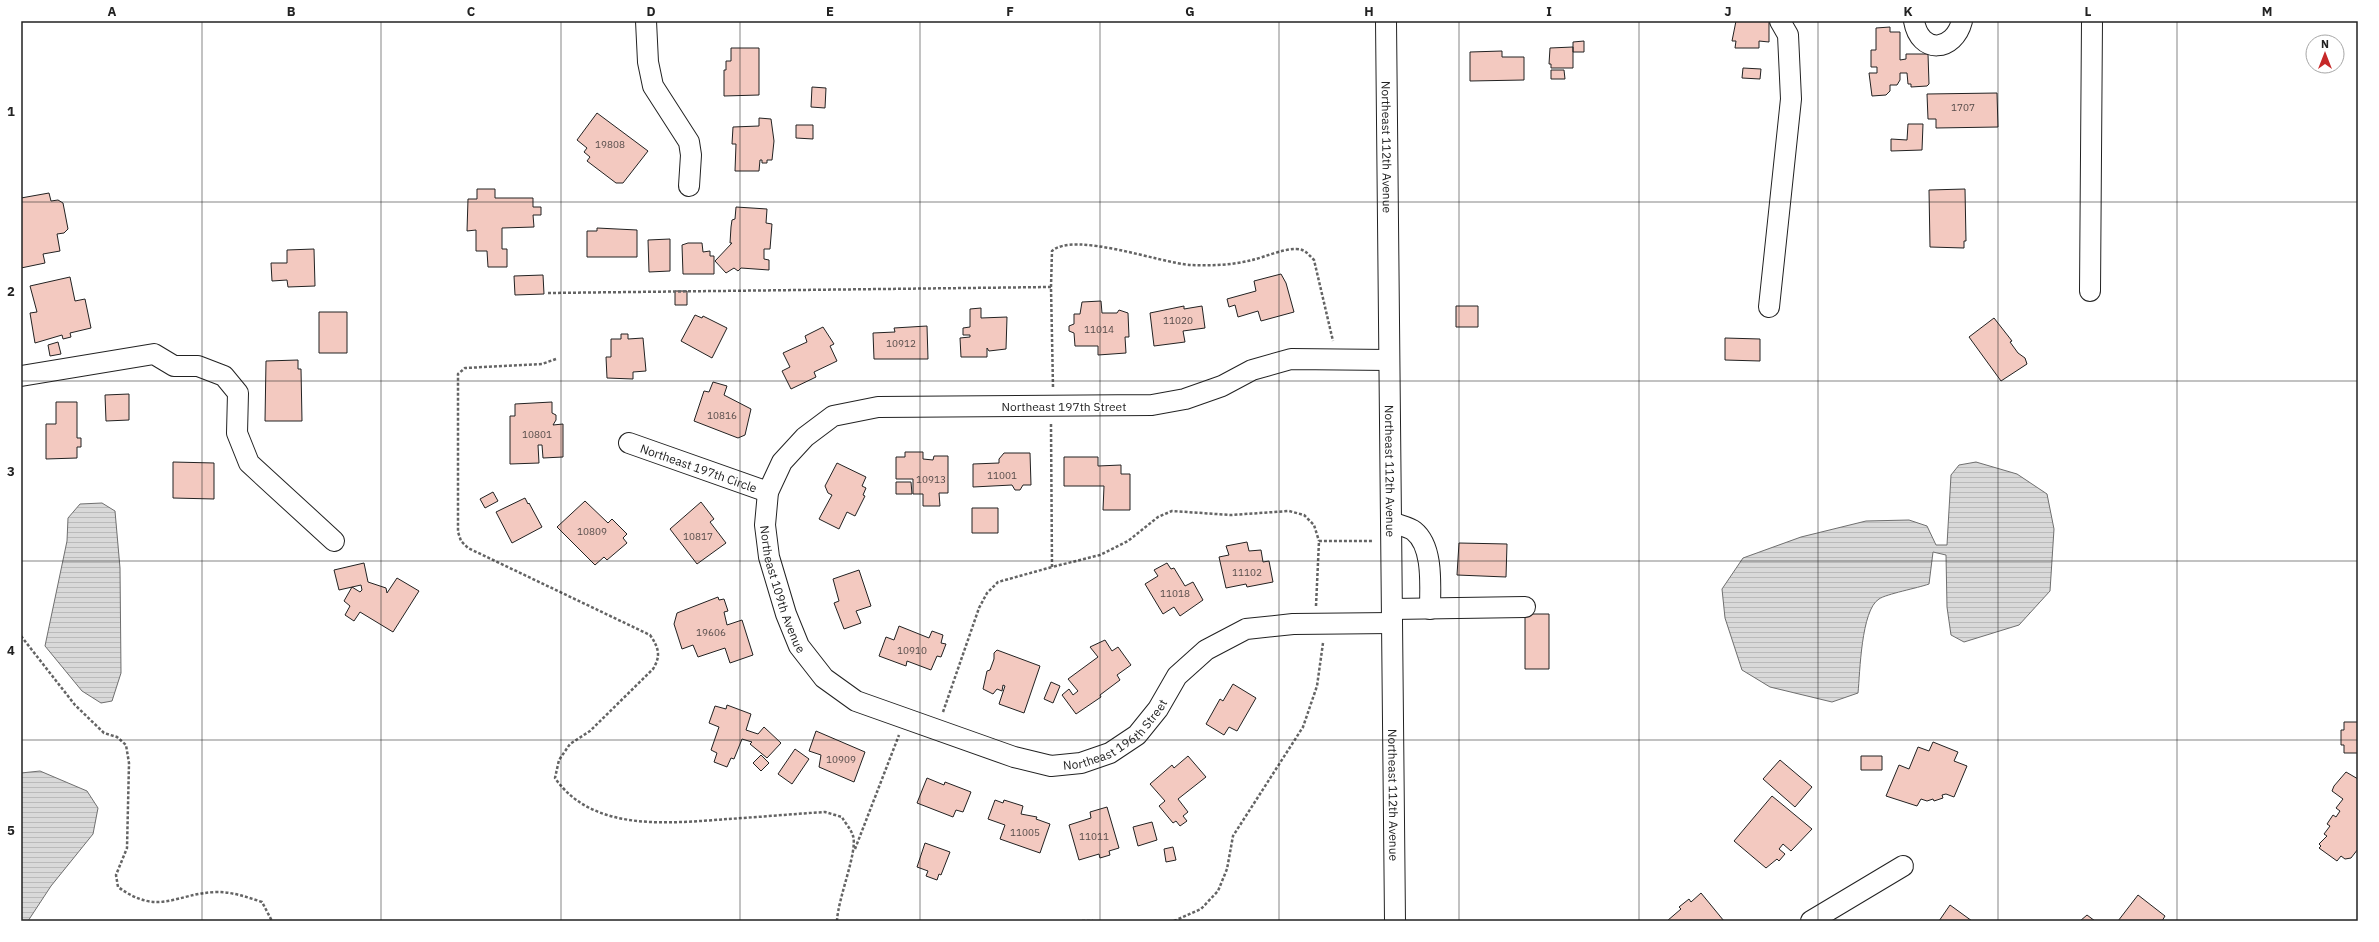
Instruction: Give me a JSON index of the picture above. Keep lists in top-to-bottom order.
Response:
{
  "streets": {
    "street": [
      "Northeast 112th Avenue",
      "Northeast 197th Street",
      "Northeast 197th Circle",
      "Northeast 109th Avenue",
      "Northeast 196th Street"
    ]
  },
  "crossings": [
    ["Northeast 112th Avenue", "Northeast 197th Street"],
    ["Northeast 112th Avenue", "Northeast 196th Street"],
    ["Northeast 197th Street", "Northeast 197th Circle"],
    ["Northeast 197th Street", "Northeast 109th Avenue"],
    ["Northeast 197th Circle", "Northeast 109th Avenue"],
    ["Northeast 109th Avenue", "Northeast 196th Street"]
  ],
  "house_numbers": [
    "1707",
    "19808",
    "11020",
    "11014",
    "10912",
    "10816",
    "10801",
    "11001",
    "10913",
    "10809",
    "10817",
    "11102",
    "11018",
    "19606",
    "10910",
    "10909",
    "11005",
    "11011"
  ],
  "north": "top",
  "grid": {
    "columns": [
      "A",
      "B",
      "C",
      "D",
      "E",
      "F",
      "G",
      "H",
      "I",
      "J",
      "K",
      "L",
      "M"
    ],
    "rows": [
      "1",
      "2",
      "3",
      "4",
      "5"
    ]
  }
}
